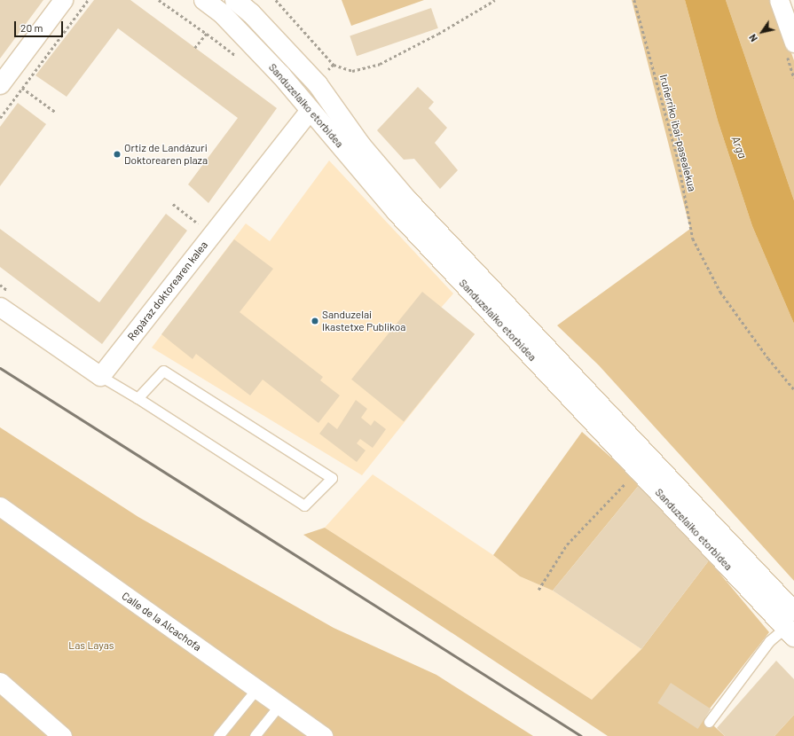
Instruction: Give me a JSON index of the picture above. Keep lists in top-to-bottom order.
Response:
{
  "streets": {
    "main road": ["Sanduzelaiko etorbidea"],
    "street": ["Repáraz doktorearen kalea", "Calle de la Alcachofa"],
    "path": ["Iruñerriko ibai-pasealekua"]
  },
  "crossings": [
    ["Sanduzelaiko etorbidea", "Repáraz doktorearen kalea"]
  ],
  "water": ["Arga"],
  "parks": ["Las Layas"],
  "places": ["Ortiz de Landázuri Doktorearen plaza", "Sanduzelai Ikastetxe Publikoa"],
  "scale_bar": "20 m",
  "north": "bottom left"
}
